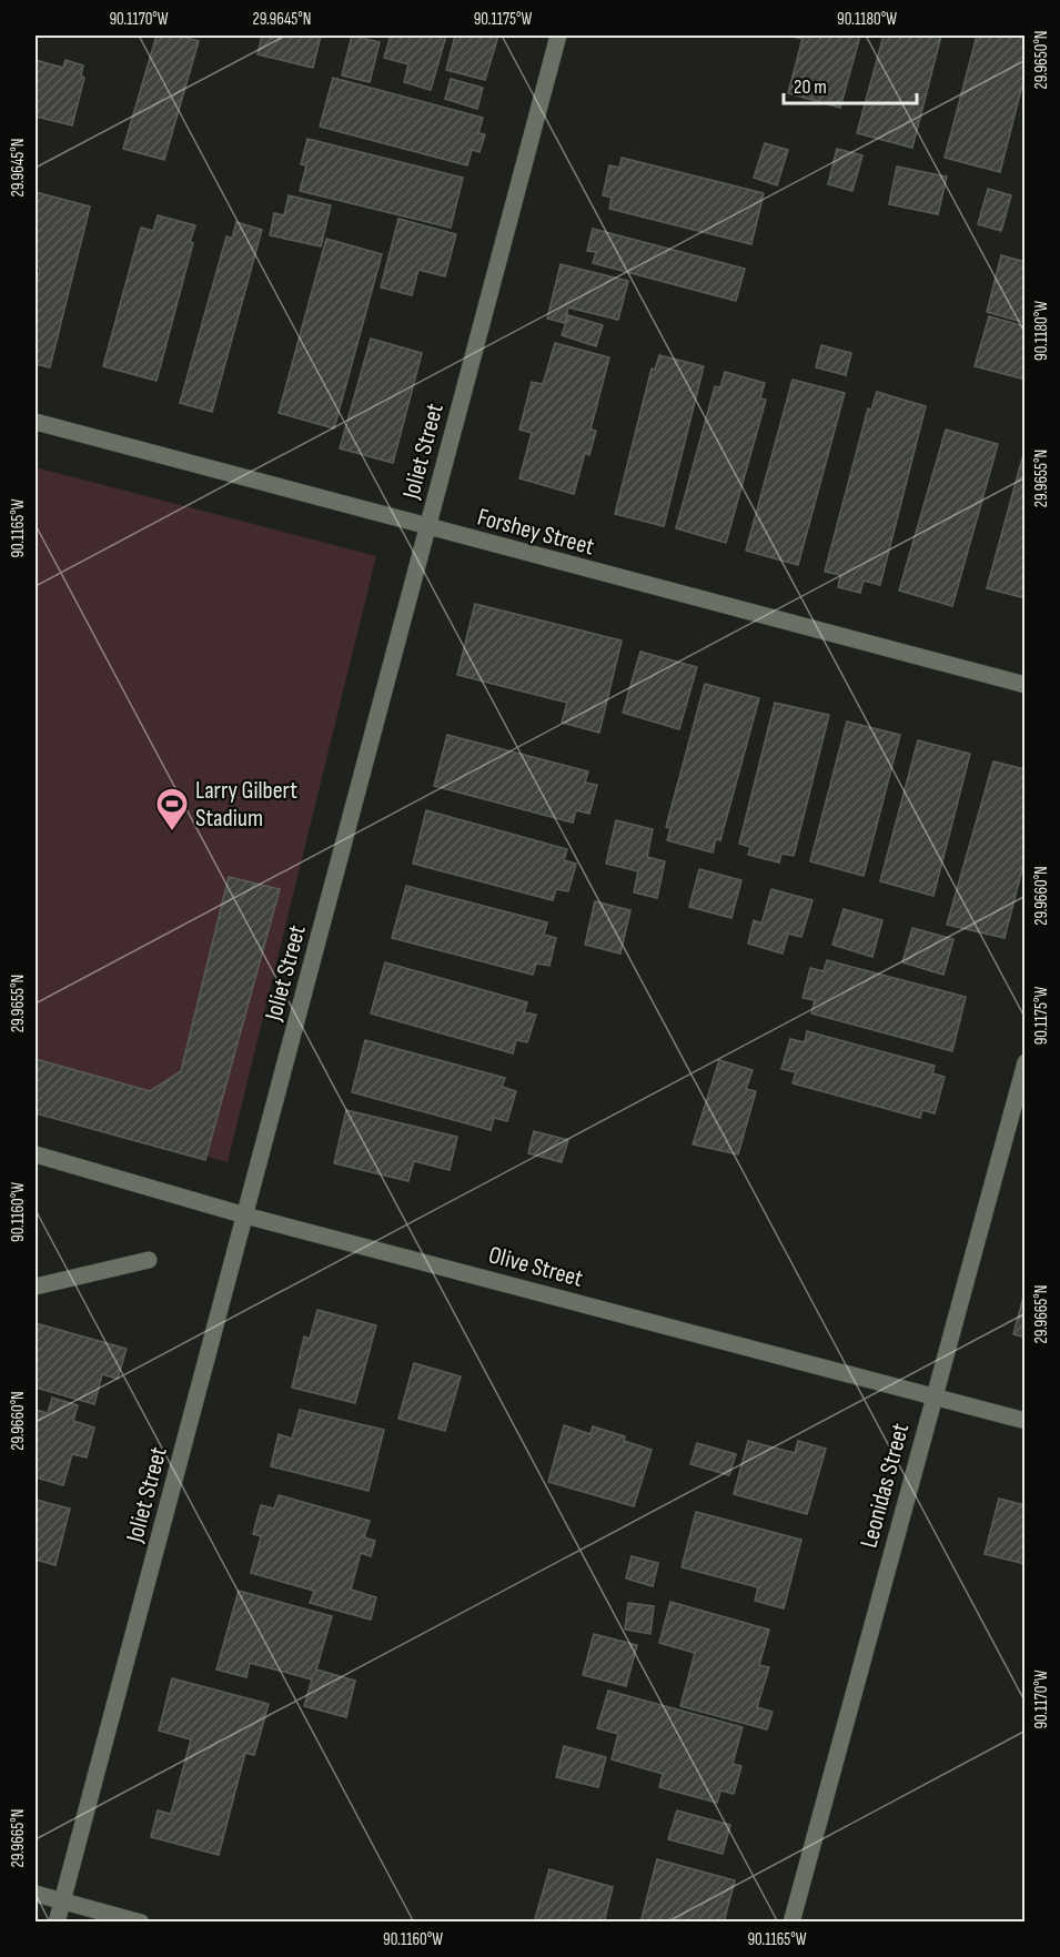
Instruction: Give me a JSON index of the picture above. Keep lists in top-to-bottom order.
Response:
{
  "streets": {
    "street": [
      "Joliet Street",
      "Forshey Street",
      "Olive Street",
      "Leonidas Street"
    ]
  },
  "crossings": [
    ["Joliet Street", "Forshey Street"],
    ["Joliet Street", "Olive Street"],
    ["Olive Street", "Leonidas Street"]
  ],
  "places": {
    "sports": ["Larry Gilbert Stadium"]
  },
  "scale_bar": "20 m",
  "coordinates": [
    "90.1170°W",
    "29.9645°N",
    "90.1175°W",
    "90.1180°W",
    "29.9650°N",
    "29.9655°N",
    "90.1165°W",
    "29.9660°N",
    "90.1160°W",
    "29.9665°N"
  ]
}
